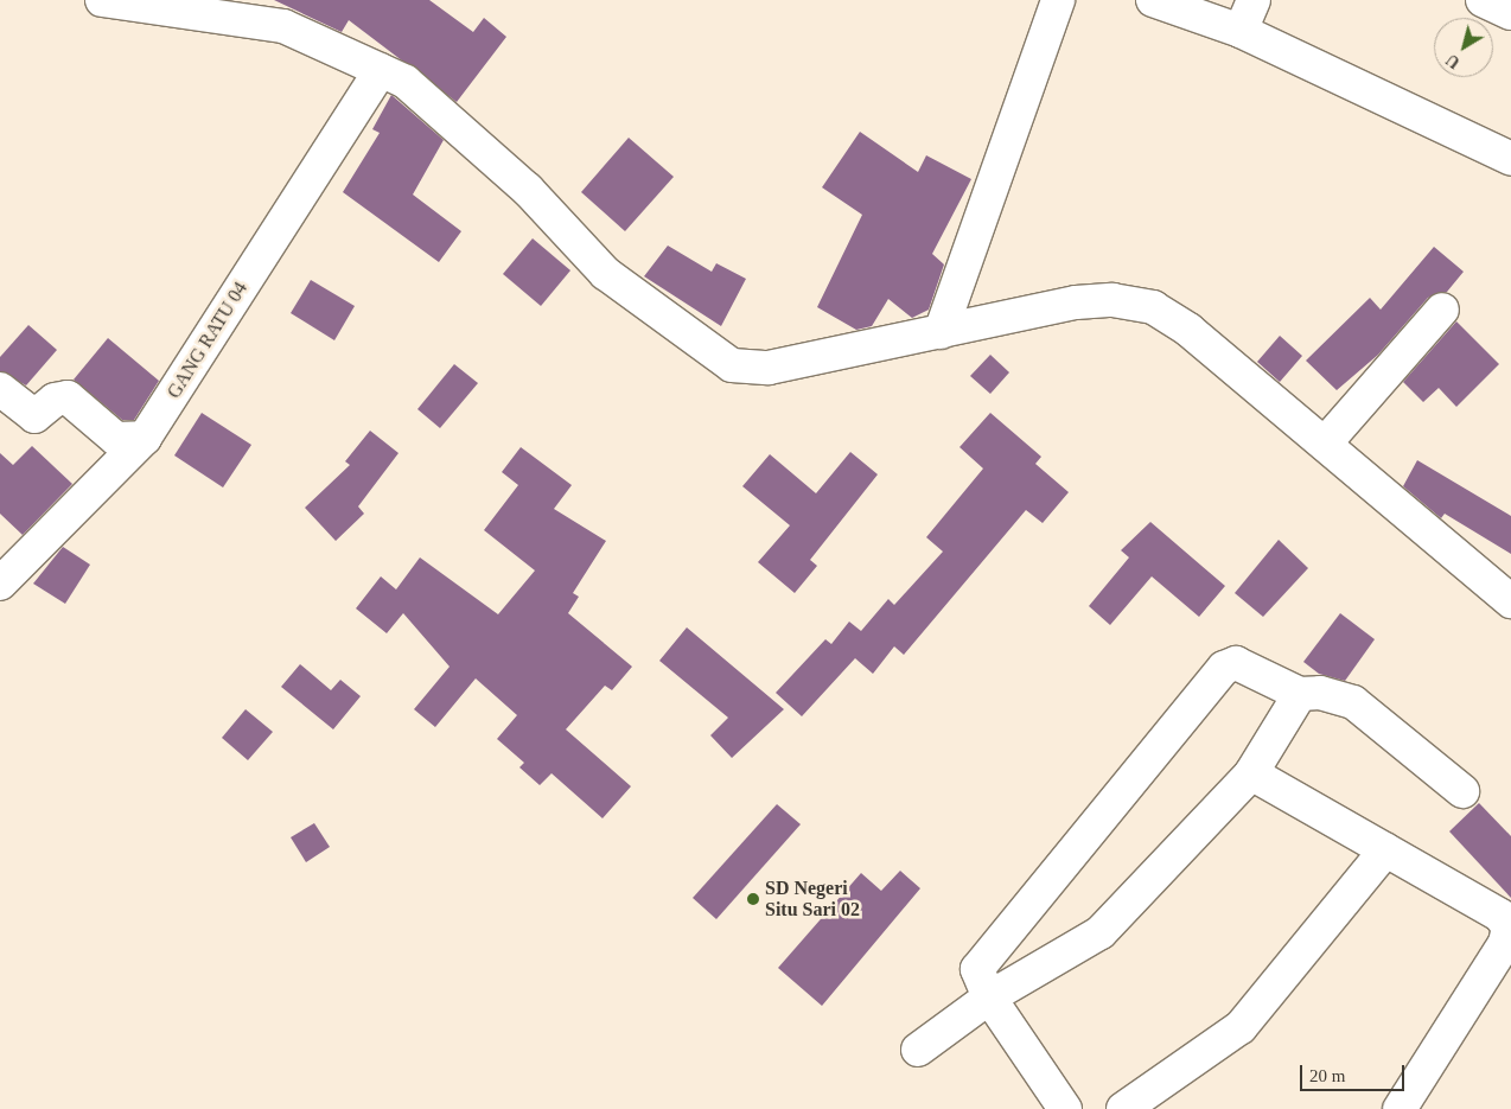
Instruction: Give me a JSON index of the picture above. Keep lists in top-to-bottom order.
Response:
{
  "streets": {
    "street": ["GANG RATU 04"]
  },
  "places": ["SD Negeri Situ Sari 02"],
  "scale_bar": "20 m",
  "north": "bottom left"
}
